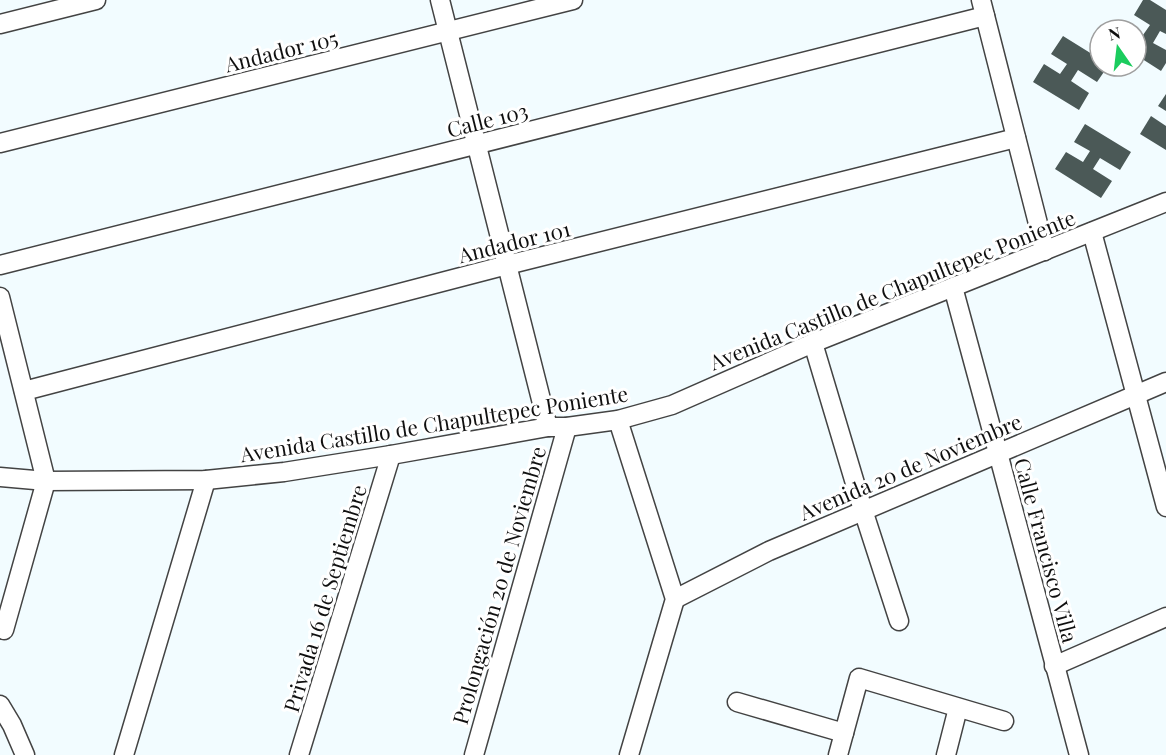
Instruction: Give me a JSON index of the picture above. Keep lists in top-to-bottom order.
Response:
{
  "streets": {
    "street": [
      "Andador 105",
      "Calle 103",
      "Andador 101",
      "Avenida Castillo de Chapultepec Poniente",
      "Avenida 20 de Noviembre",
      "Calle Francisco Villa",
      "Prolongación 20 de Noviembre",
      "Privada 16 de Septiembre"
    ]
  },
  "crossings": [
    ["Avenida Castillo de Chapultepec Poniente", "Calle Francisco Villa"],
    ["Avenida Castillo de Chapultepec Poniente", "Prolongación 20 de Noviembre"],
    ["Avenida Castillo de Chapultepec Poniente", "Privada 16 de Septiembre"],
    ["Avenida 20 de Noviembre", "Calle Francisco Villa"]
  ],
  "north": "top"
}
